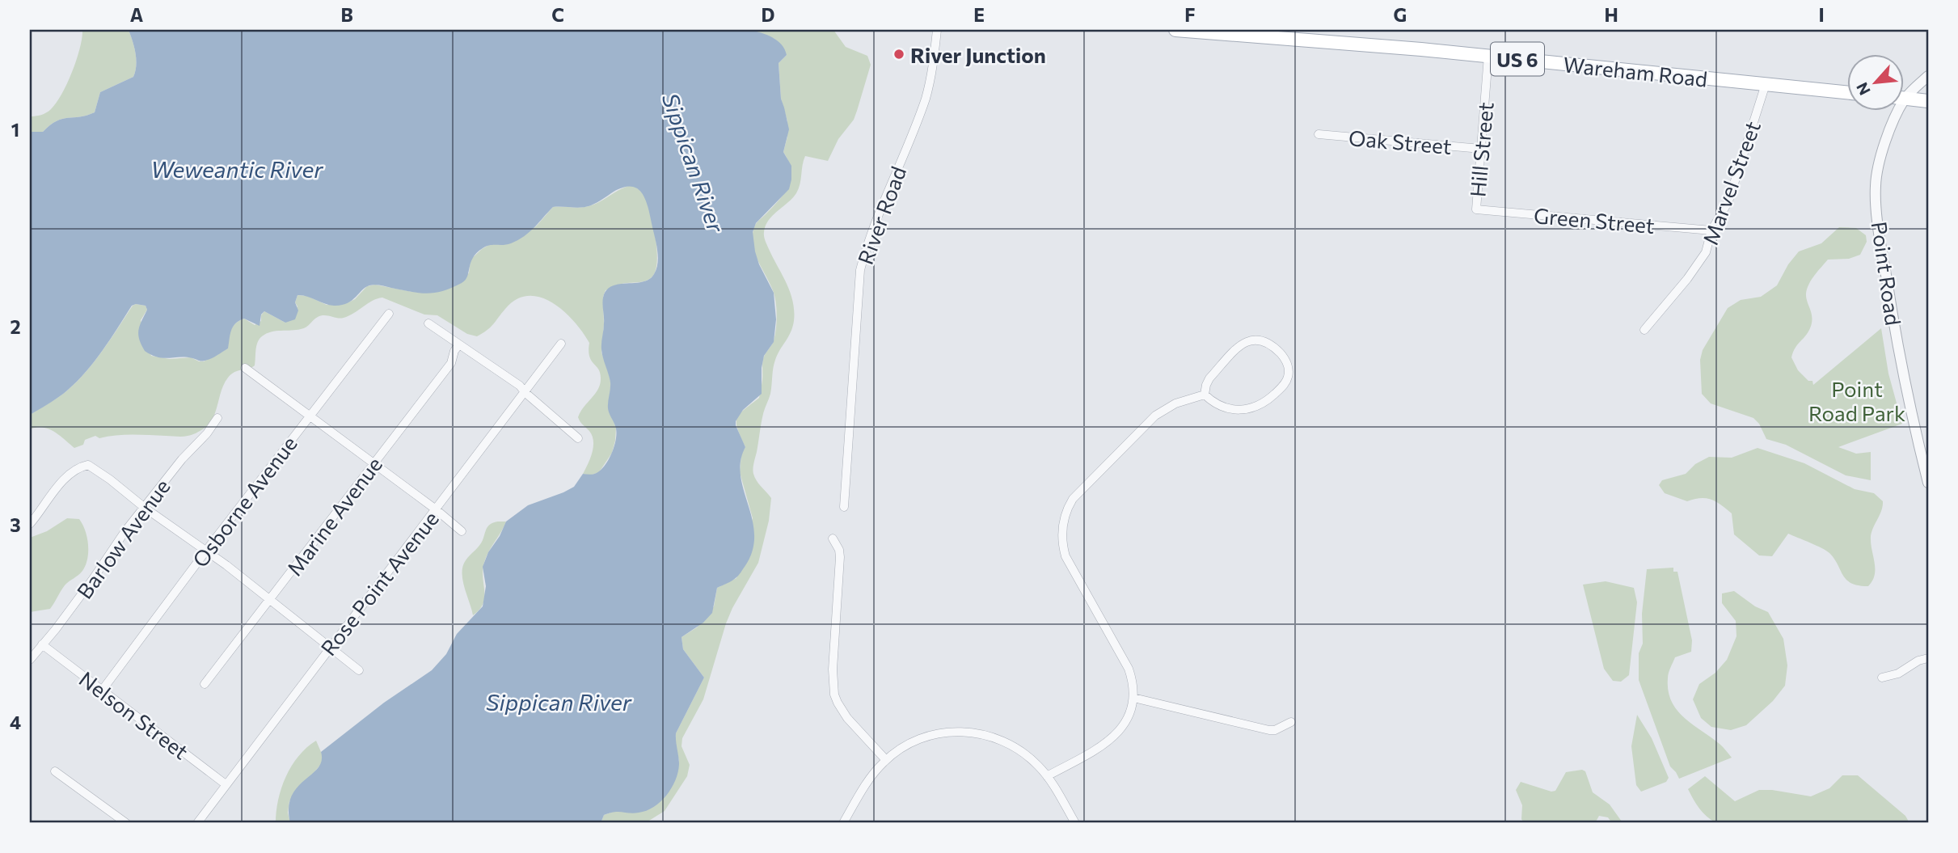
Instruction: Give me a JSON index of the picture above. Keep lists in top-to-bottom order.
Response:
{
  "streets": {
    "main road": ["US 6", "Wareham Road"],
    "street": [
      "Oak Street",
      "Hill Street",
      "Marvel Street",
      "River Road",
      "Green Street",
      "Point Road",
      "Osborne Avenue",
      "Marine Avenue",
      "Barlow Avenue",
      "Rose Point Avenue",
      "Nelson Street"
    ]
  },
  "crossings": [
    ["Wareham Road", "Hill Street"],
    ["Wareham Road", "Marvel Street"],
    ["Oak Street", "Hill Street"],
    ["Hill Street", "Green Street"],
    ["Marvel Street", "Green Street"],
    ["Osborne Avenue", "Nelson Street"],
    ["Barlow Avenue", "Nelson Street"],
    ["Rose Point Avenue", "Nelson Street"]
  ],
  "water": ["Sippican River", "Weweantic River"],
  "parks": ["Point Road Park"],
  "places": ["River Junction"],
  "north": "bottom left",
  "grid": {
    "columns": [
      "A",
      "B",
      "C",
      "D",
      "E",
      "F",
      "G",
      "H",
      "I"
    ],
    "rows": [
      "1",
      "2",
      "3",
      "4"
    ]
  }
}
